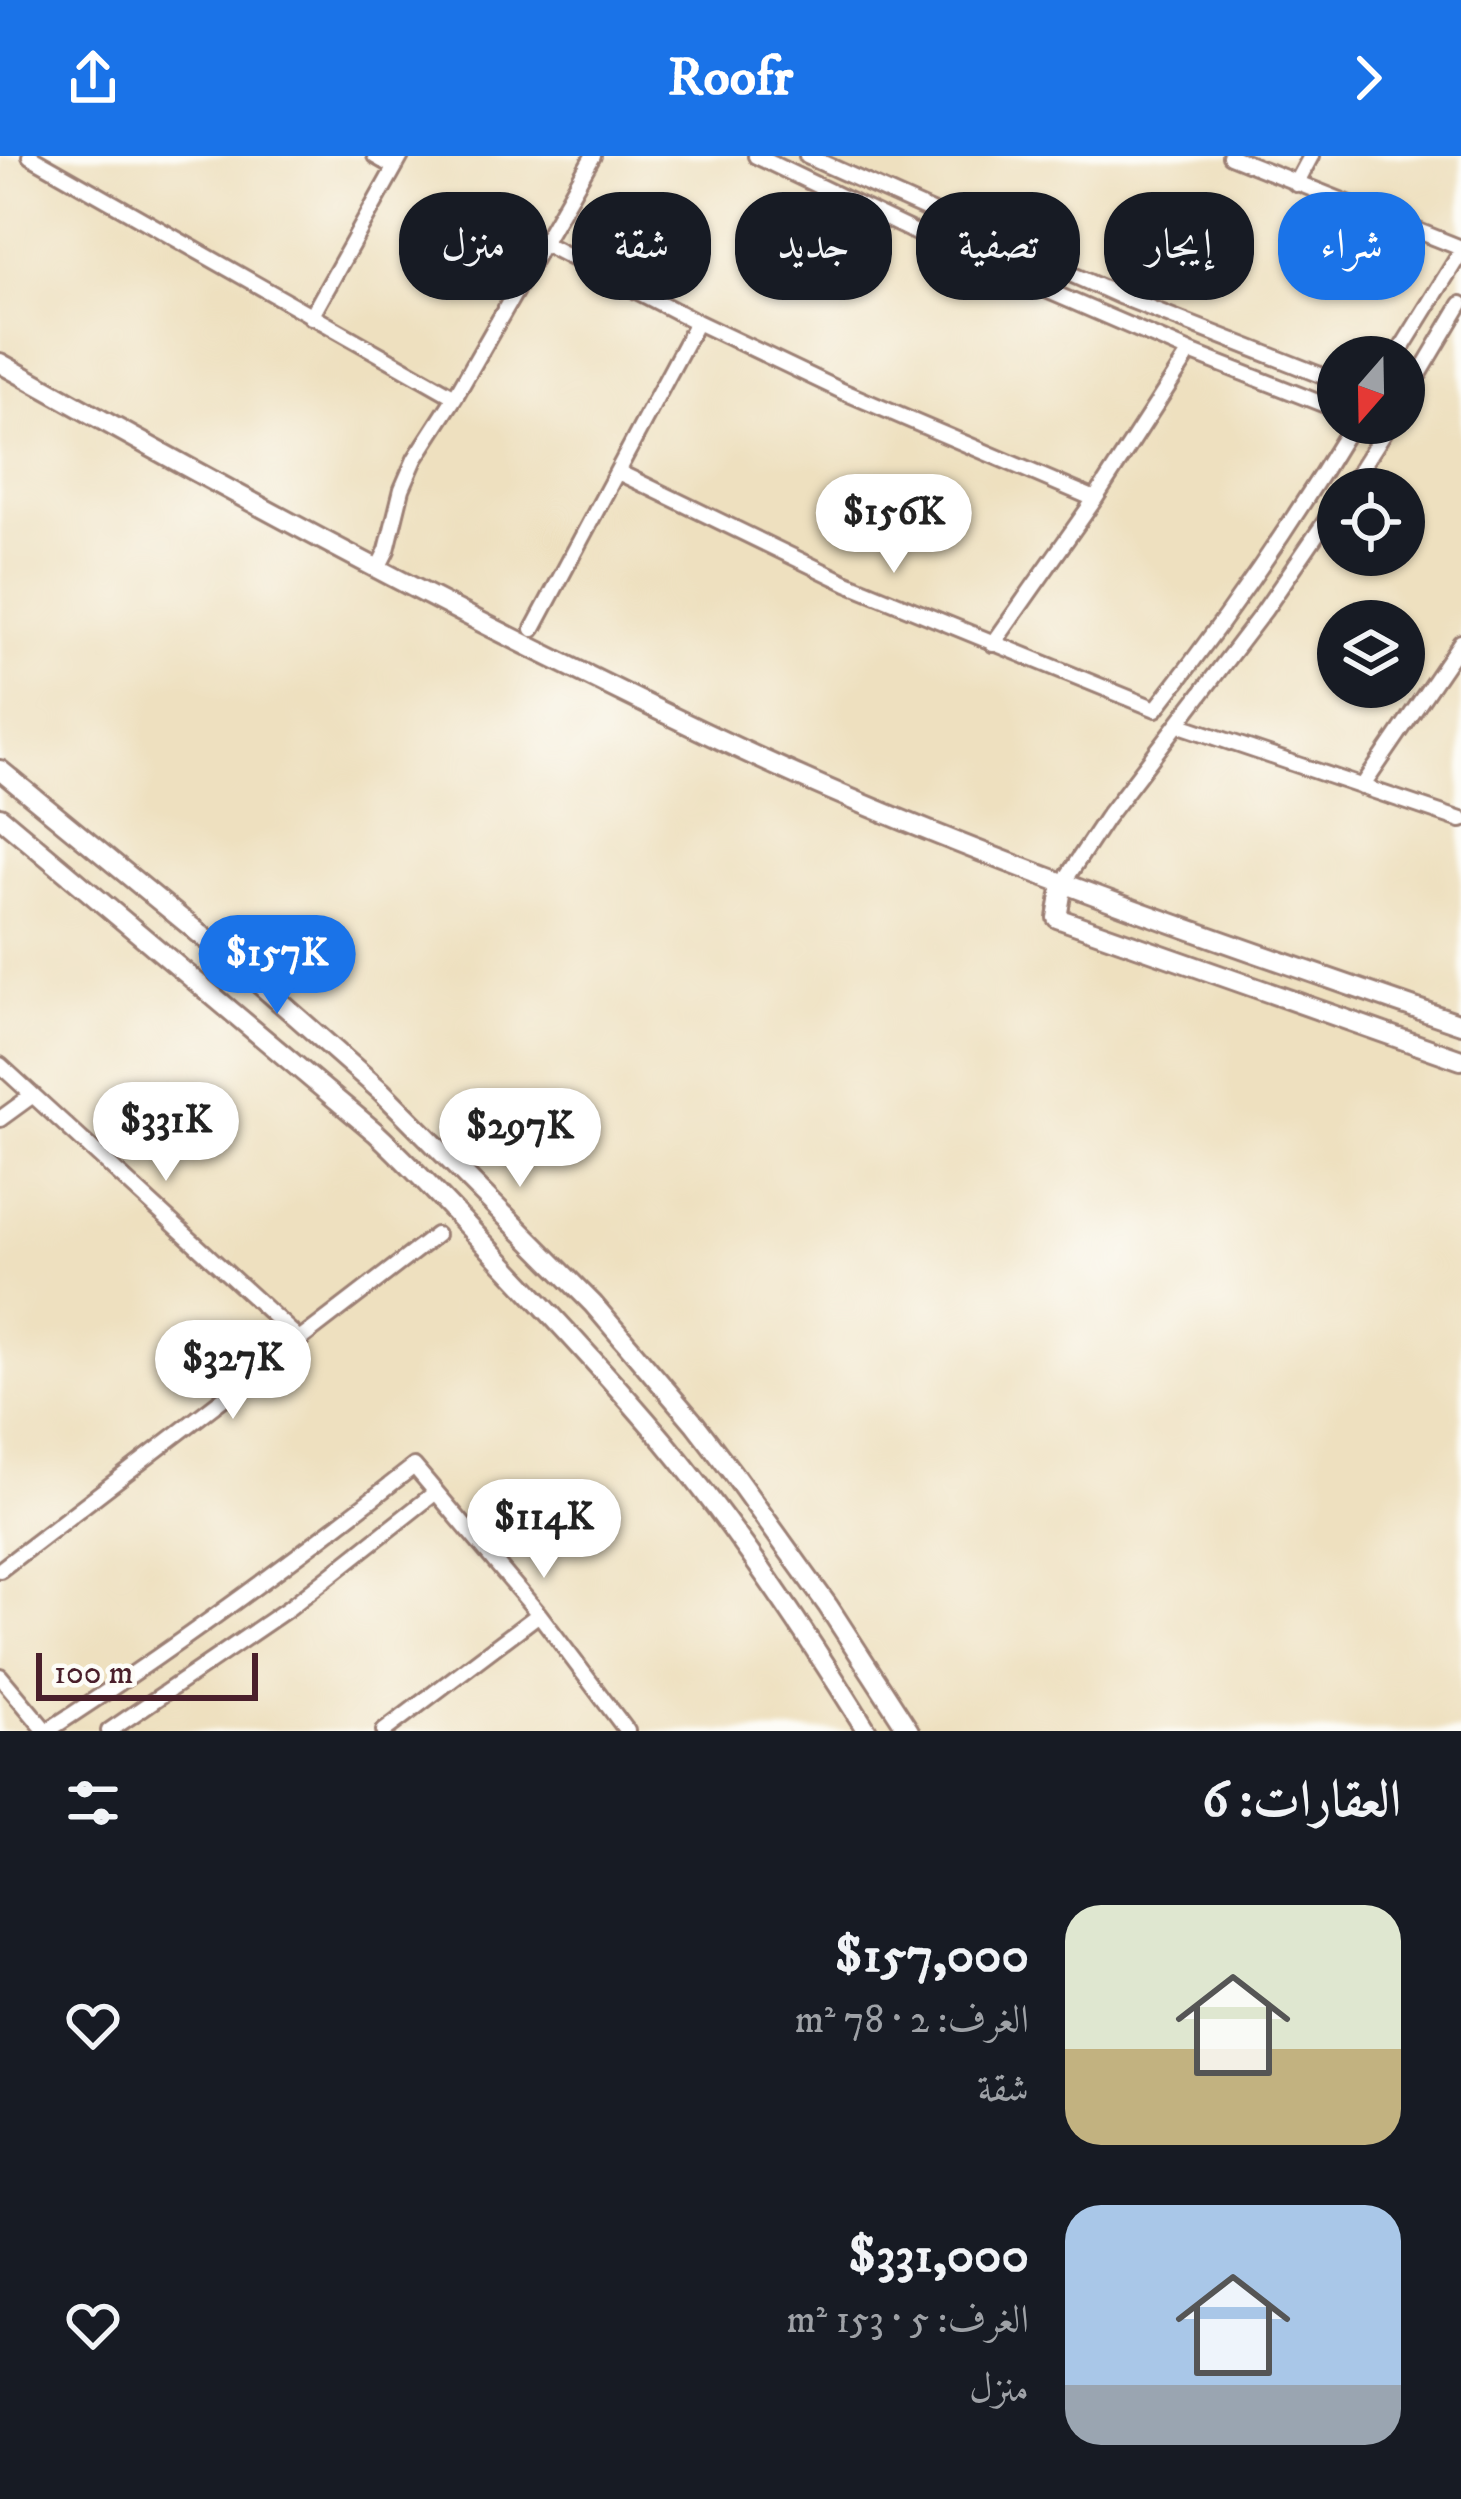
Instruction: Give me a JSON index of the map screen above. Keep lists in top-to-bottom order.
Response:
{
  "scale_bar": "100 m",
  "north": "bottom",
  "page": {
    "header": "Roofr",
    "chip": [
      "شراء",
      "إيجار",
      "تصفية",
      "جديد",
      "شقة",
      "منزل"
    ],
    "price": [
      "$156K",
      "$157K",
      "$331K",
      "$297K",
      "$327K",
      "$114K"
    ],
    "scale": "100 m",
    "heading": "العقارات: 6",
    "list": [
      {
        "name": "$157,000",
        "note": "الغرف: 2 · 78 m² · شقة"
      },
      {
        "name": "$331,000",
        "note": "الغرف: 5 · 153 m² · منزل"
      }
    ]
  }
}
